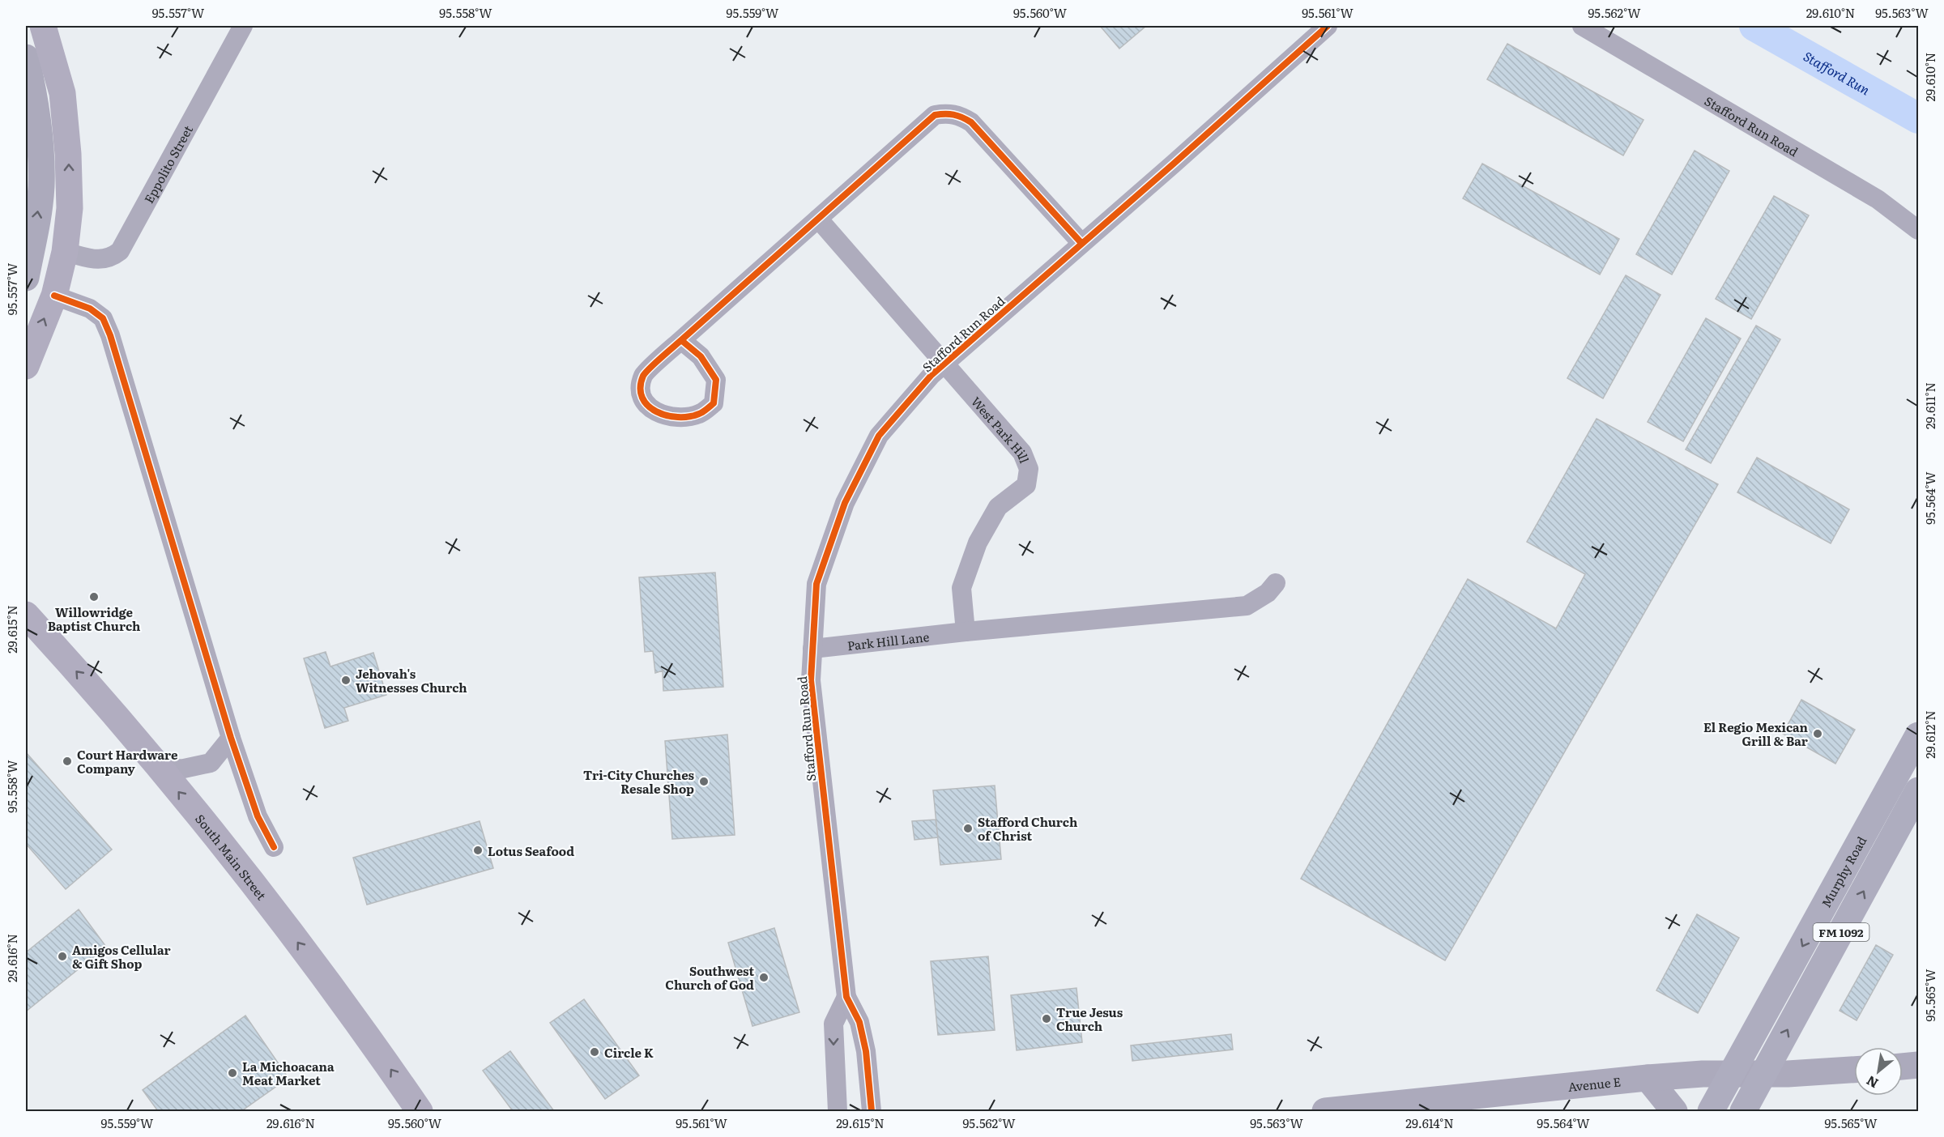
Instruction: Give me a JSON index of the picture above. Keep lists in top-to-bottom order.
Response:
{
  "streets": {
    "highway": ["South Main Street"],
    "main road": ["Murphy Road", "FM 1092"],
    "street": [
      "Stafford Run Road",
      "Eppolito Street",
      "West Park Hill",
      "Park Hill Lane",
      "Avenue E"
    ]
  },
  "crossings": [
    ["Stafford Run Road", "West Park Hill"],
    ["Stafford Run Road", "Park Hill Lane"],
    ["West Park Hill", "Park Hill Lane"],
    ["Murphy Road", "Avenue E"],
    ["FM 1092", "Avenue E"]
  ],
  "one_way": ["South Main Street"],
  "water": ["Stafford Run"],
  "places": [
    "Willowridge Baptist Church",
    "Jehovah's Witnesses Church",
    "El Regio Mexican Grill & Bar",
    "Court Hardware Company",
    "Tri-City Churches Resale Shop",
    "Stafford Church of Christ",
    "Lotus Seafood",
    "Amigos Cellular & Gift Shop",
    "Southwest Church of God",
    "True Jesus Church",
    "Circle K",
    "La Michoacana Meat Market"
  ],
  "north": "bottom left",
  "coordinates": [
    "95.557°W",
    "95.558°W",
    "95.559°W",
    "95.560°W",
    "95.561°W",
    "95.562°W",
    "29.610°N",
    "95.563°W",
    "29.611°N",
    "95.564°W",
    "29.615°N",
    "29.612°N",
    "29.616°N",
    "95.565°W",
    "29.614°N"
  ]
}
